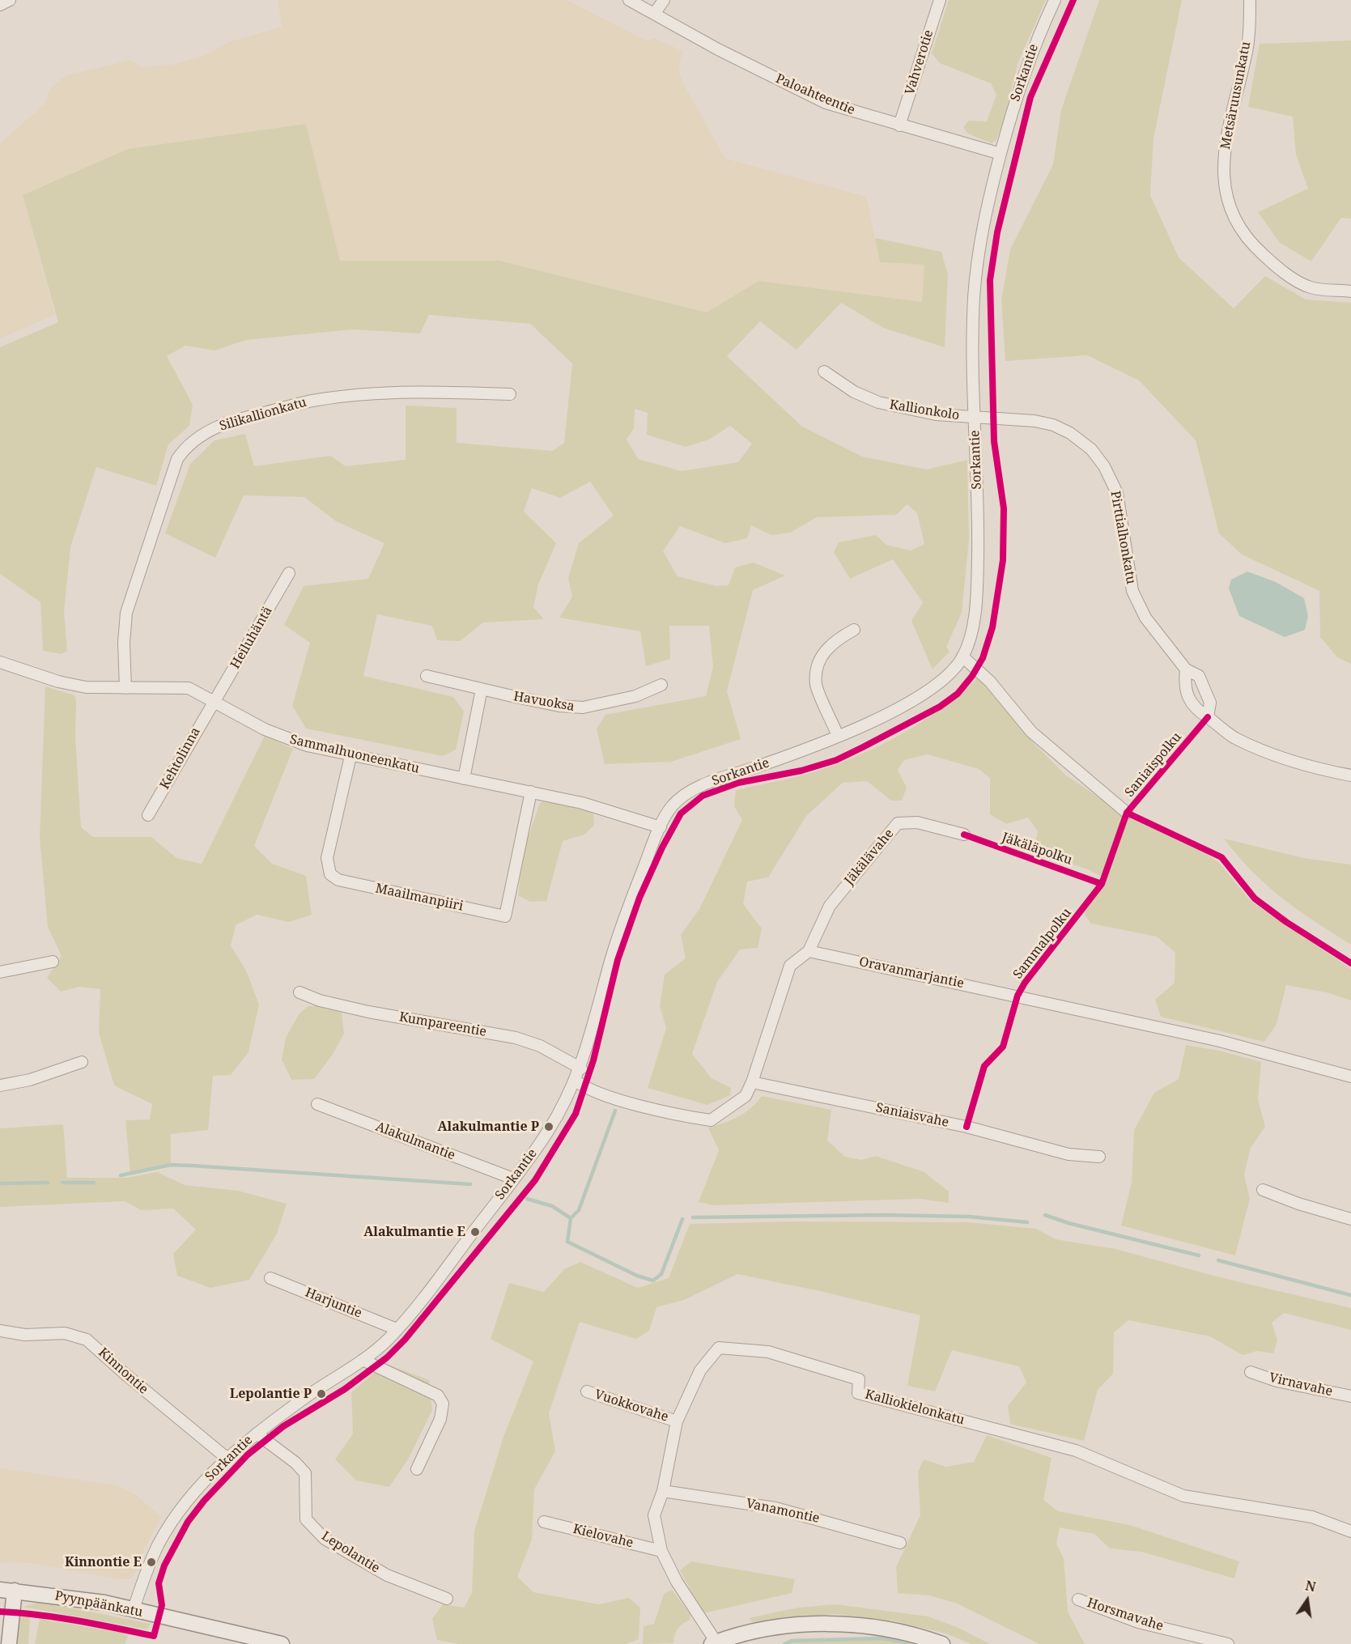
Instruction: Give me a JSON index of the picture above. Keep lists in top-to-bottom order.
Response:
{
  "streets": {
    "main road": ["Pyynpäänkatu"],
    "street": [
      "Vahverotie",
      "Sorkantie",
      "Paloahteentie",
      "Metsäruusunkatu",
      "Kallionkolo",
      "Silikallionkatu",
      "Pirttialhonkatu",
      "Heiluhäntä",
      "Havuoksa",
      "Sammalhuoneenkatu",
      "Kehtolinna",
      "Jäkälävahe",
      "Maailmanpiiri",
      "Oravanmarjantie",
      "Kumpareentie",
      "Saniaisvahe",
      "Alakulmantie",
      "Harjuntie",
      "Kinnontie",
      "Virnavahe",
      "Vuokkovahe",
      "Kalliokielonkatu",
      "Vanamontie",
      "Kielovahe",
      "Lepolantie",
      "Horsmavahe"
    ],
    "cycle path": ["Saniaispolku", "Jäkäläpolku"]
  },
  "crossings": [
    ["Vahverotie", "Paloahteentie"],
    ["Sorkantie", "Paloahteentie"],
    ["Sorkantie", "Kallionkolo"],
    ["Sorkantie", "Pirttialhonkatu"],
    ["Sorkantie", "Sammalhuoneenkatu"],
    ["Sorkantie", "Kumpareentie"],
    ["Sorkantie", "Alakulmantie"],
    ["Sorkantie", "Harjuntie"],
    ["Sorkantie", "Kinnontie"],
    ["Sorkantie", "Lepolantie"],
    ["Sorkantie", "Pyynpäänkatu"],
    ["Kallionkolo", "Pirttialhonkatu"],
    ["Silikallionkatu", "Sammalhuoneenkatu"],
    ["Heiluhäntä", "Sammalhuoneenkatu"],
    ["Heiluhäntä", "Kehtolinna"],
    ["Sammalhuoneenkatu", "Kehtolinna"],
    ["Sammalhuoneenkatu", "Maailmanpiiri"],
    ["Jäkälävahe", "Oravanmarjantie"],
    ["Vuokkovahe", "Kalliokielonkatu"],
    ["Kalliokielonkatu", "Vanamontie"],
    ["Kalliokielonkatu", "Kielovahe"]
  ],
  "places": [
    "Alakulmantie P",
    "Alakulmantie E",
    "Lepolantie P",
    "Kinnontie E"
  ],
  "north": "top"
}
